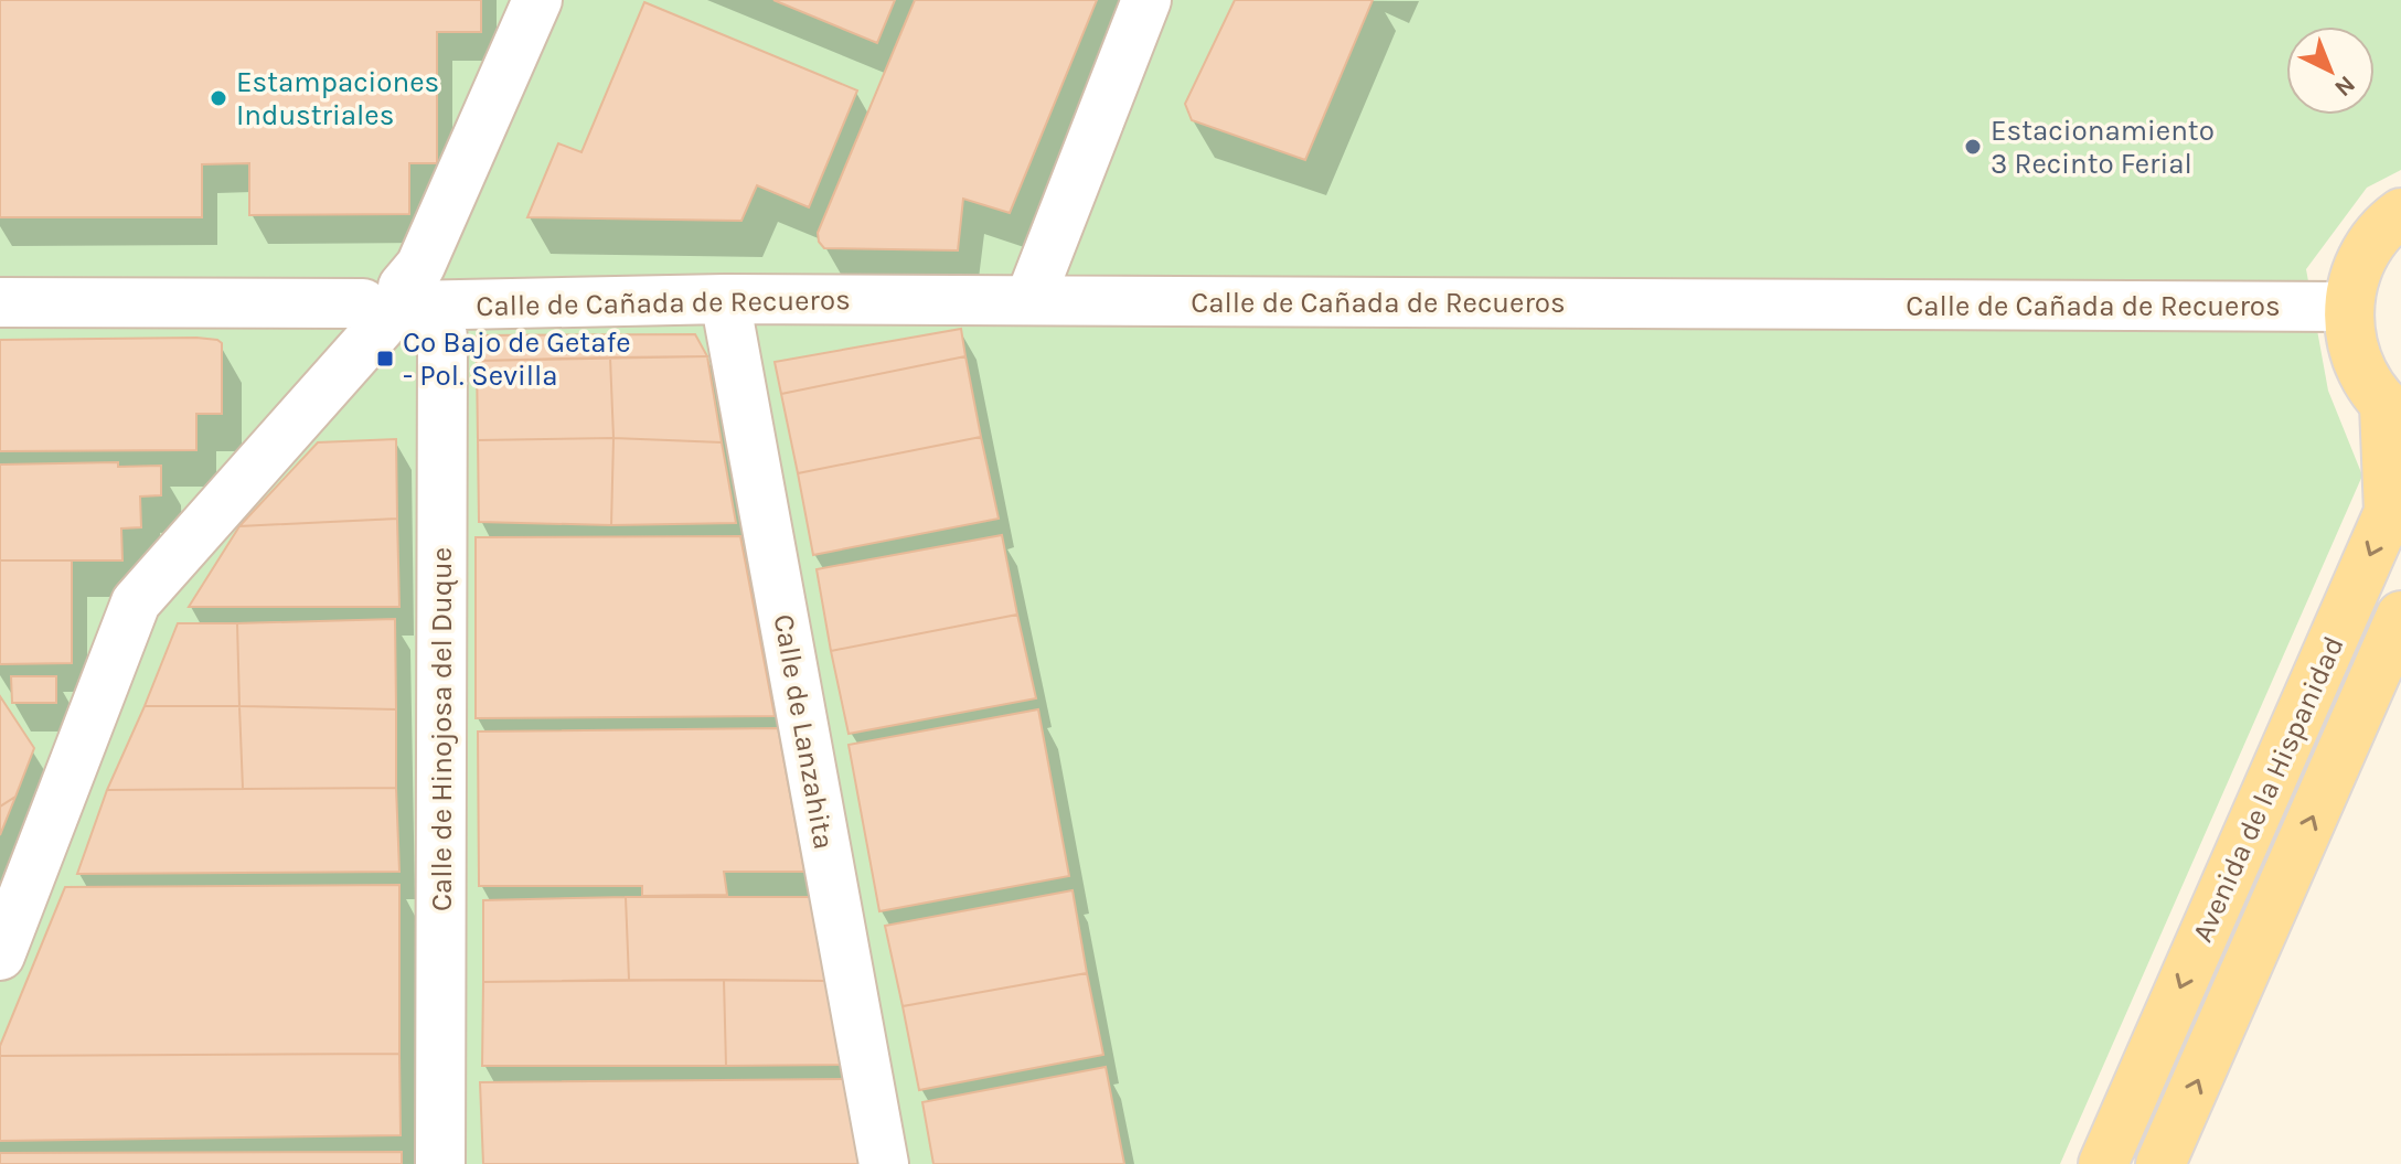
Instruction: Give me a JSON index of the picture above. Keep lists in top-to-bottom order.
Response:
{
  "streets": {
    "main road": ["Avenida de la Hispanidad"],
    "street": ["Calle de Cañada de Recueros", "Calle de Hinojosa del Duque", "Calle de Lanzahita"]
  },
  "crossings": [
    ["Calle de Cañada de Recueros", "Calle de Hinojosa del Duque"],
    ["Calle de Cañada de Recueros", "Calle de Lanzahita"],
    ["Calle de Cañada de Recueros", "Avenida de la Hispanidad"]
  ],
  "places": {
    "other": ["Estampaciones Industriales", "Estacionamiento 3 Recinto Ferial"],
    "transit": ["Cº Bajo de Getafe - Pol. Sevilla"]
  },
  "north": "bottom right"
}
